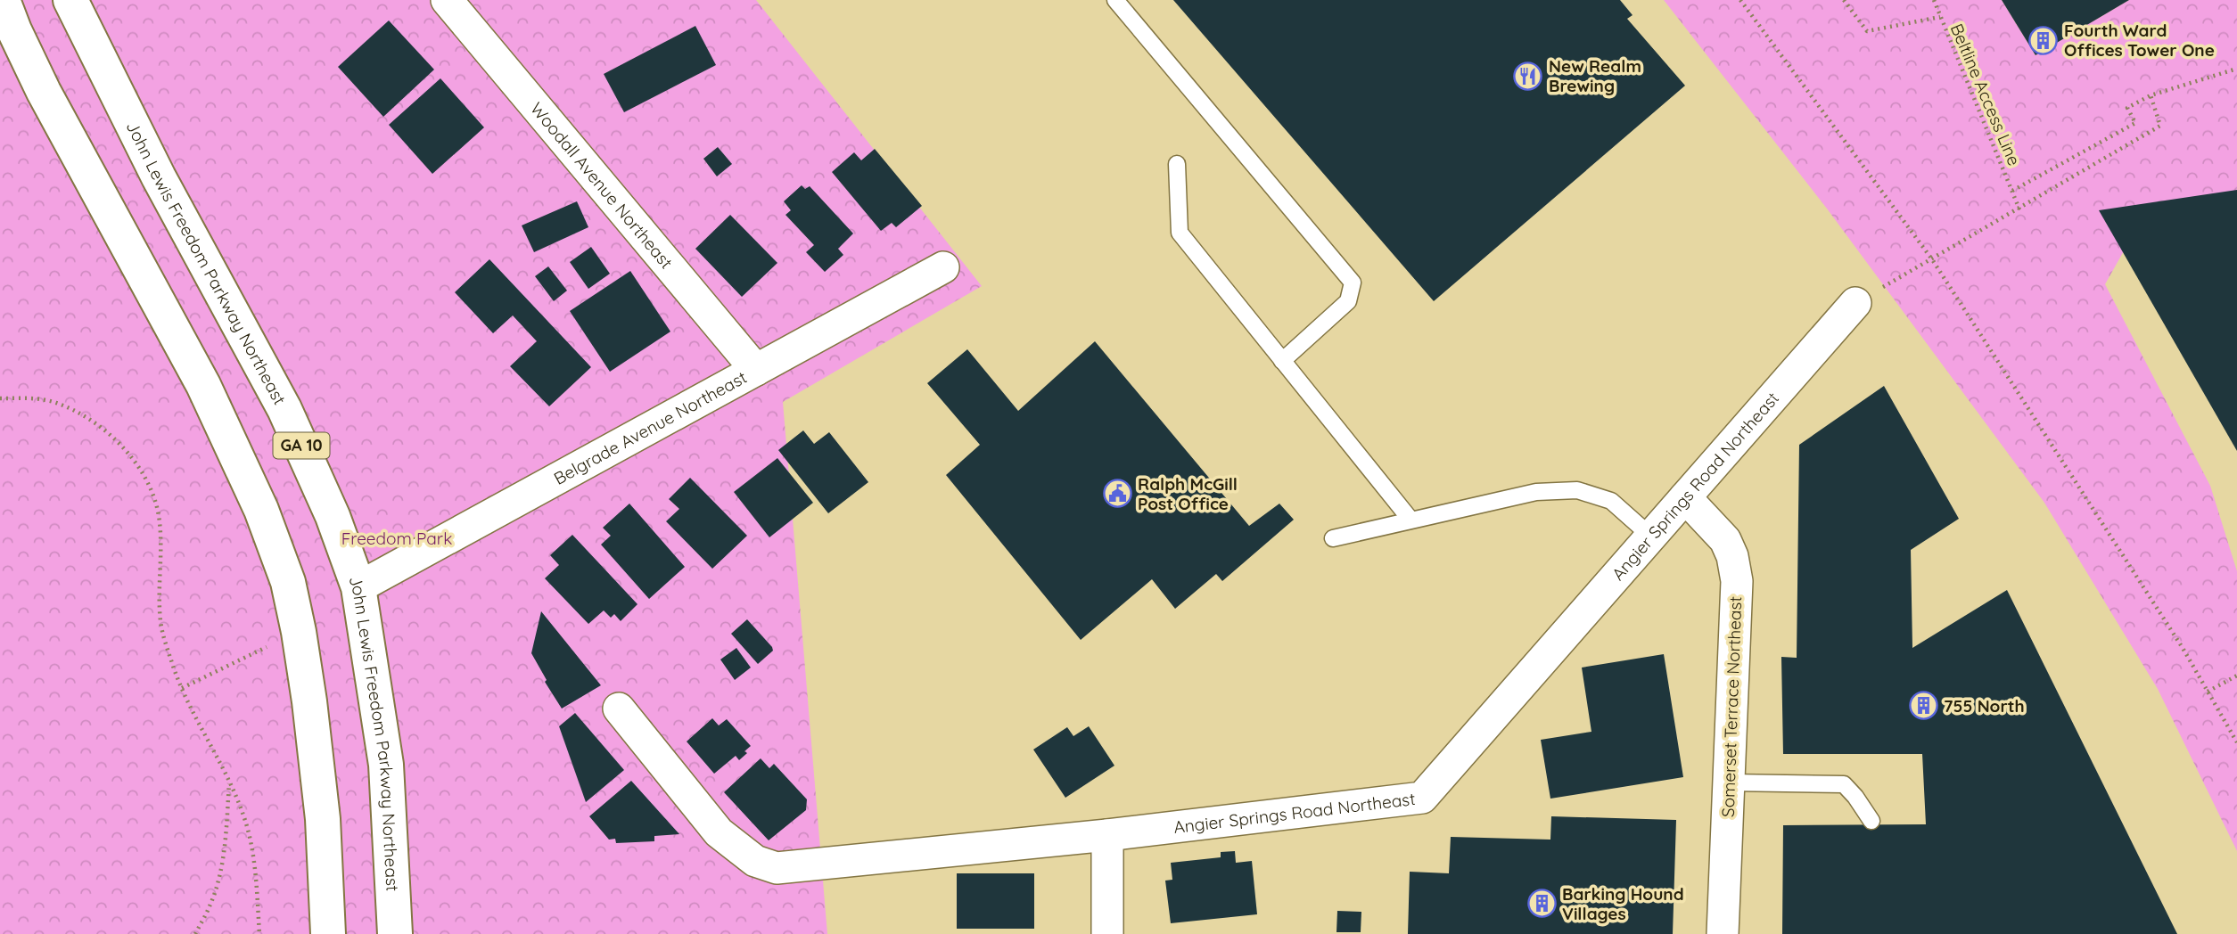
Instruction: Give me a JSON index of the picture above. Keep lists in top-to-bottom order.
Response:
{
  "streets": {
    "highway": ["John Lewis Freedom Parkway Northeast", "GA 10"],
    "street": [
      "Woodall Avenue Northeast",
      "Belgrade Avenue Northeast",
      "Angier Springs Road Northeast",
      "Somerset Terrace Northeast"
    ],
    "path": ["Beltline Access Line"]
  },
  "crossings": [
    ["Woodall Avenue Northeast", "Belgrade Avenue Northeast"],
    ["John Lewis Freedom Parkway Northeast", "Belgrade Avenue Northeast"],
    ["Angier Springs Road Northeast", "Somerset Terrace Northeast"]
  ],
  "parks": ["Freedom Park"],
  "places": {
    "building": ["Fourth Ward Offices Tower One", "755 North", "Barking Hound Villages"],
    "restaurant": ["New Realm Brewing"],
    "public building": ["Ralph McGill Post Office"]
  }
}
